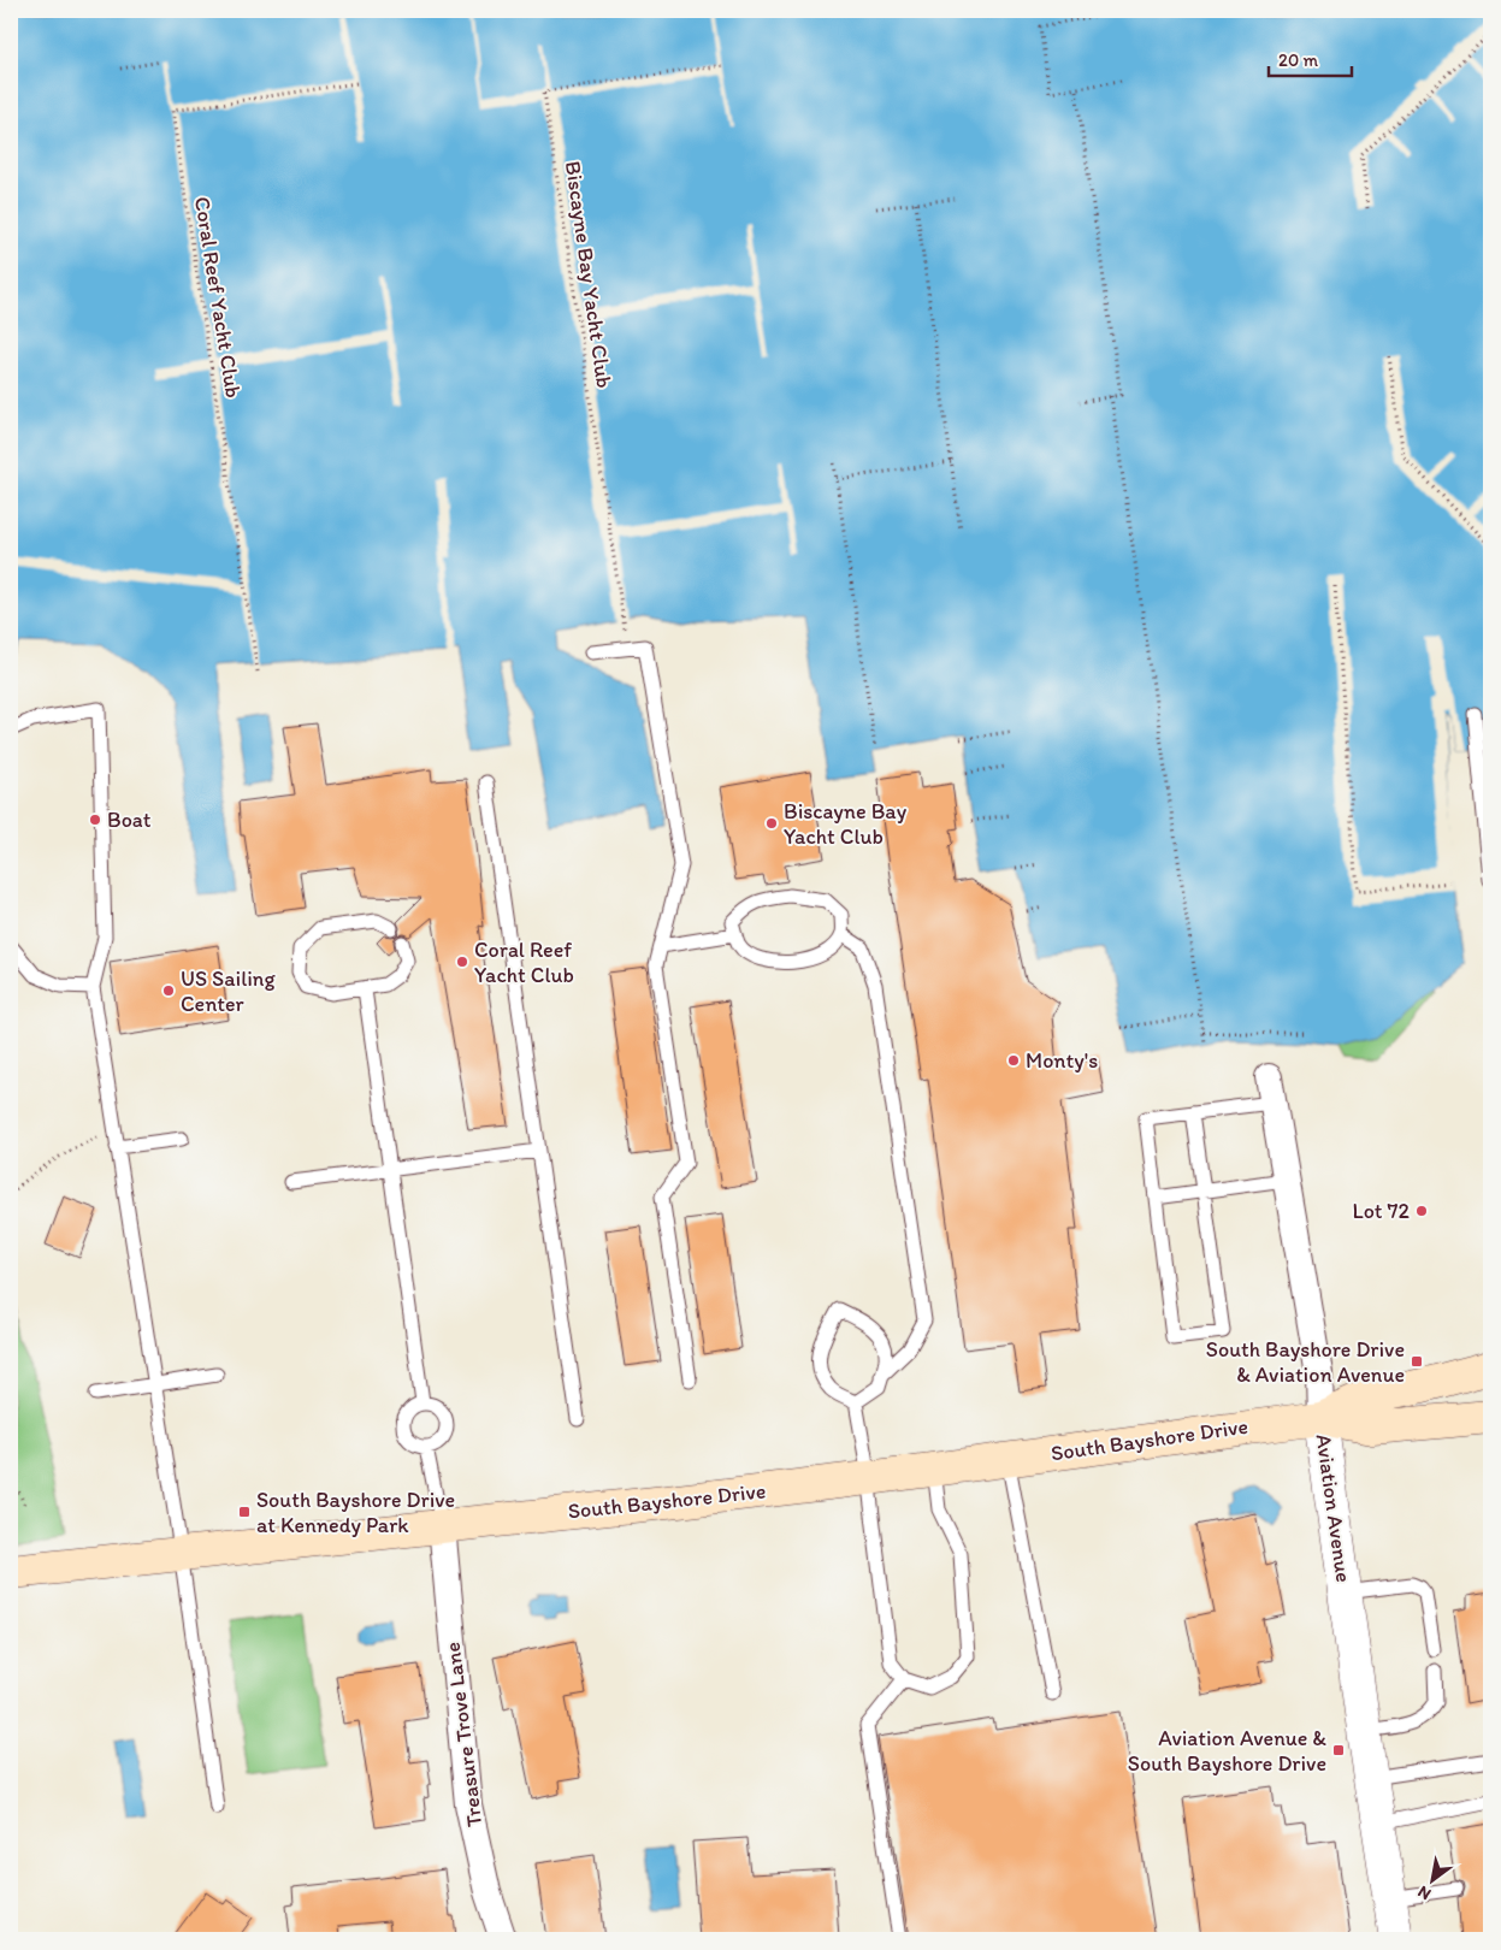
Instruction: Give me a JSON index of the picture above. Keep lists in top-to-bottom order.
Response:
{
  "streets": {
    "main road": ["South Bayshore Drive"],
    "street": ["Aviation Avenue", "Treasure Trove Lane"],
    "path": ["Biscayne Bay Yacht Club", "Coral Reef Yacht Club"]
  },
  "crossings": [
    ["South Bayshore Drive", "Aviation Avenue"],
    ["South Bayshore Drive", "Treasure Trove Lane"]
  ],
  "places": {
    "other": [
      "Boat",
      "Biscayne Bay Yacht Club",
      "Coral Reef Yacht Club",
      "US Sailing Center",
      "Monty's",
      "Lot 72"
    ],
    "transit": ["South Bayshore Drive & Aviation Avenue", "South Bayshore Drive at Kennedy Park", "Aviation Avenue & South Bayshore Drive"]
  },
  "scale_bar": "20 m",
  "north": "bottom left"
}
